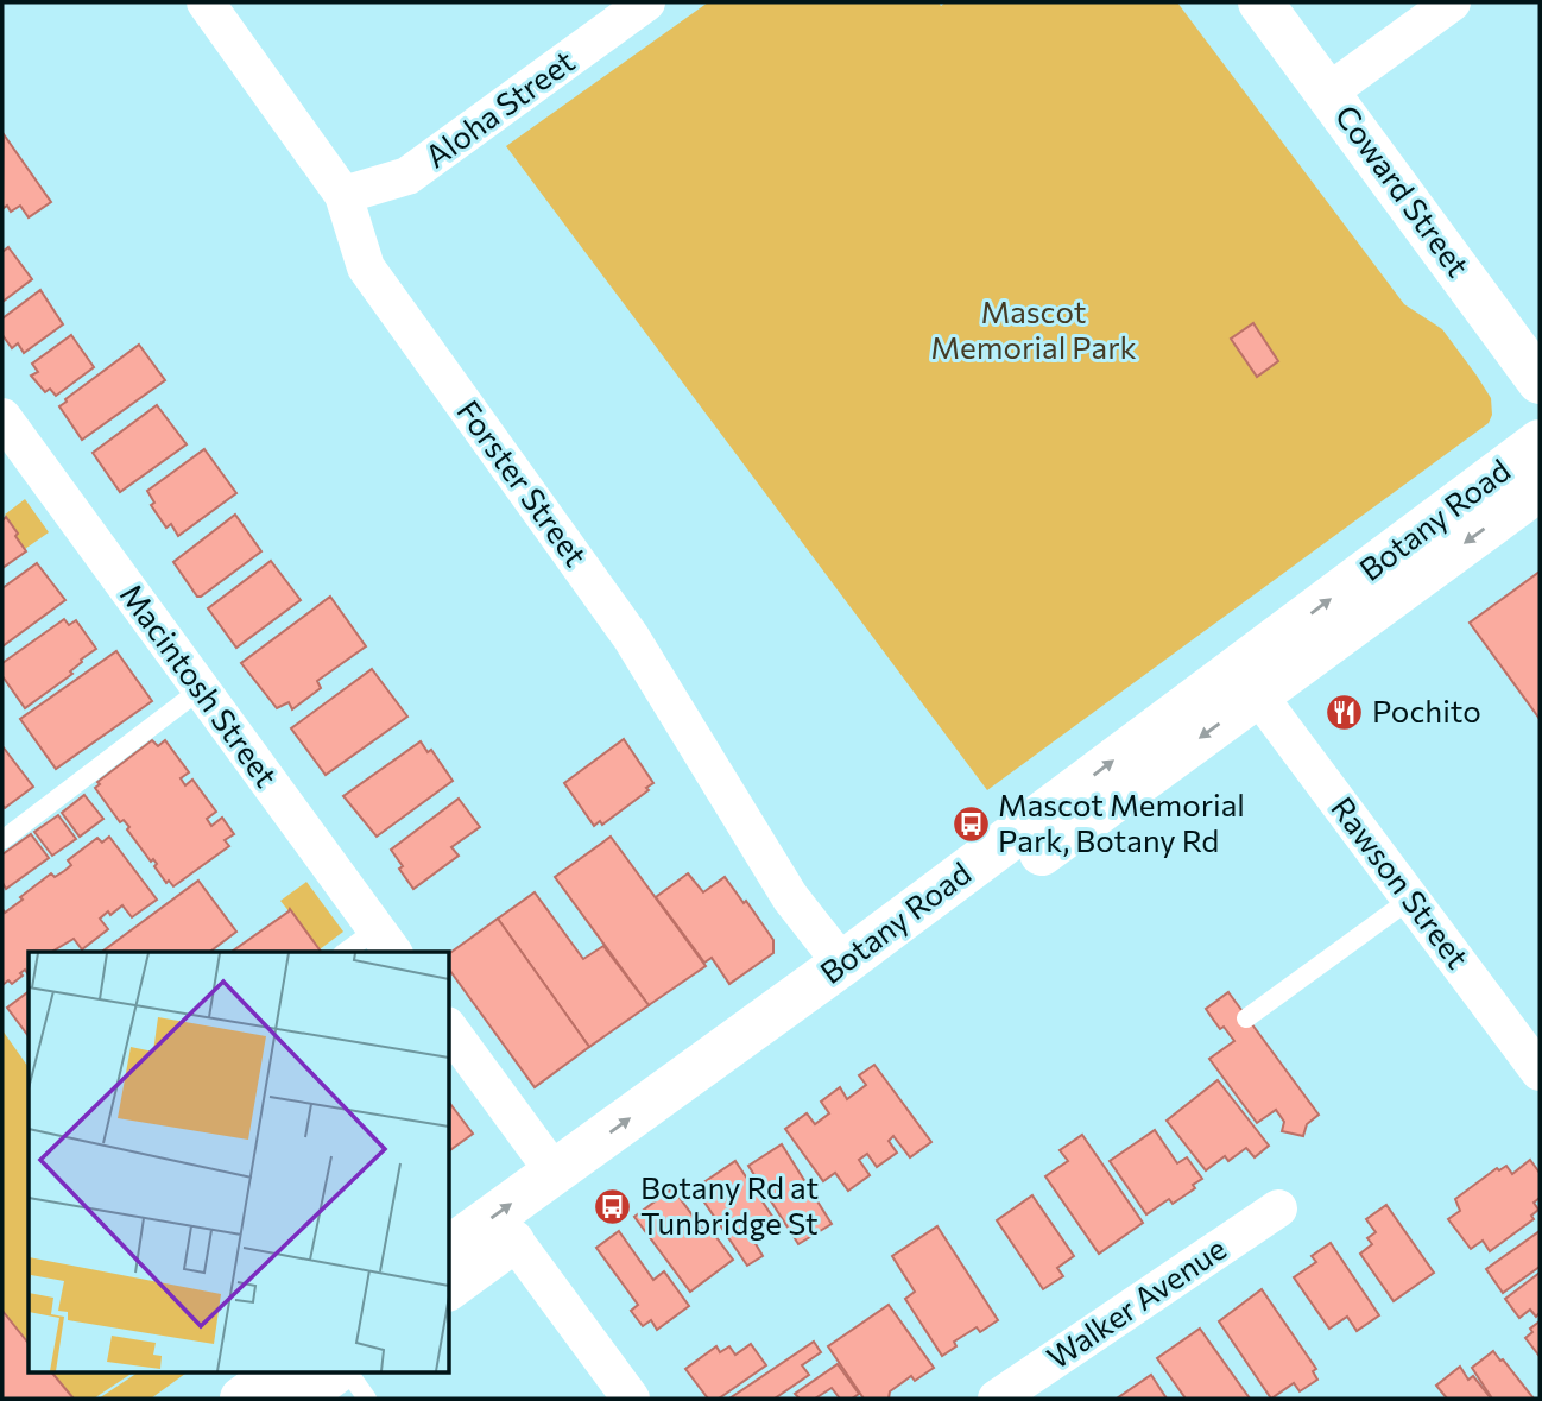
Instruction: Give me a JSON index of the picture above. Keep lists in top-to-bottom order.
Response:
{
  "streets": {
    "main road": ["Coward Street", "Botany Road"],
    "street": [
      "Aloha Street",
      "Forster Street",
      "Macintosh Street",
      "Rawson Street",
      "Walker Avenue"
    ]
  },
  "crossings": [
    ["Aloha Street", "Forster Street"],
    ["Forster Street", "Botany Road"],
    ["Botany Road", "Rawson Street"]
  ],
  "parks": ["Mascot Memorial Park"],
  "places": {
    "restaurant": ["Pochito"],
    "bus stop": ["Mascot Memorial Park, Botany Rd", "Botany Rd at Tunbridge St"]
  }
}
